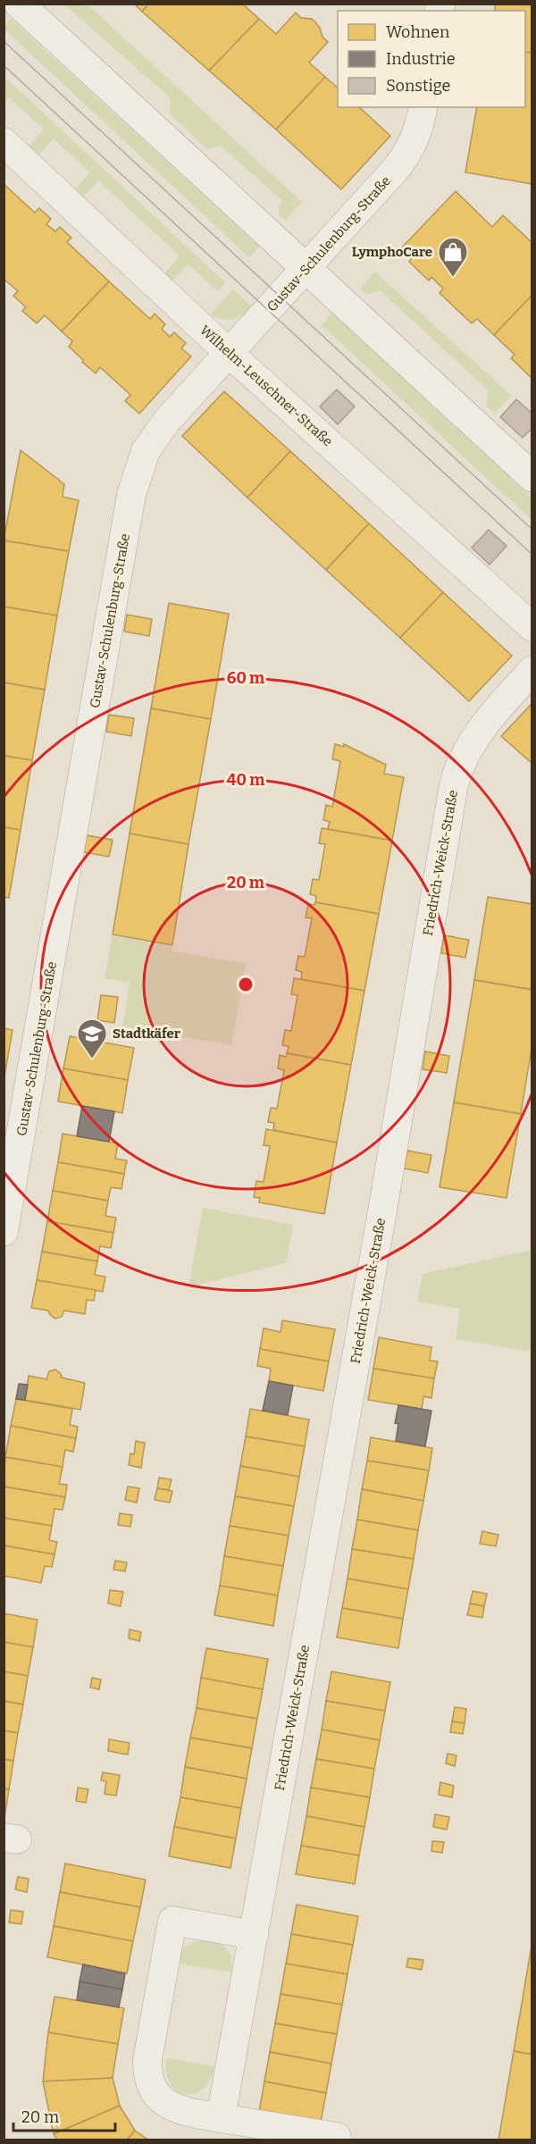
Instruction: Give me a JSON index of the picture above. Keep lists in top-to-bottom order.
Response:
{
  "streets": {
    "street": ["Gustav-Schulenburg-Straße", "Wilhelm-Leuschner-Straße", "Friedrich-Weick-Straße"]
  },
  "crossings": [
    ["Gustav-Schulenburg-Straße", "Wilhelm-Leuschner-Straße"]
  ],
  "places": {
    "shop": ["LymphoCare"],
    "school or university": ["Stadtkäfer"]
  },
  "legend": ["Wohnen", "Industrie", "Sonstige"],
  "scale_bar": "20 m",
  "rings": ["60 m", "40 m", "20 m"]
}
